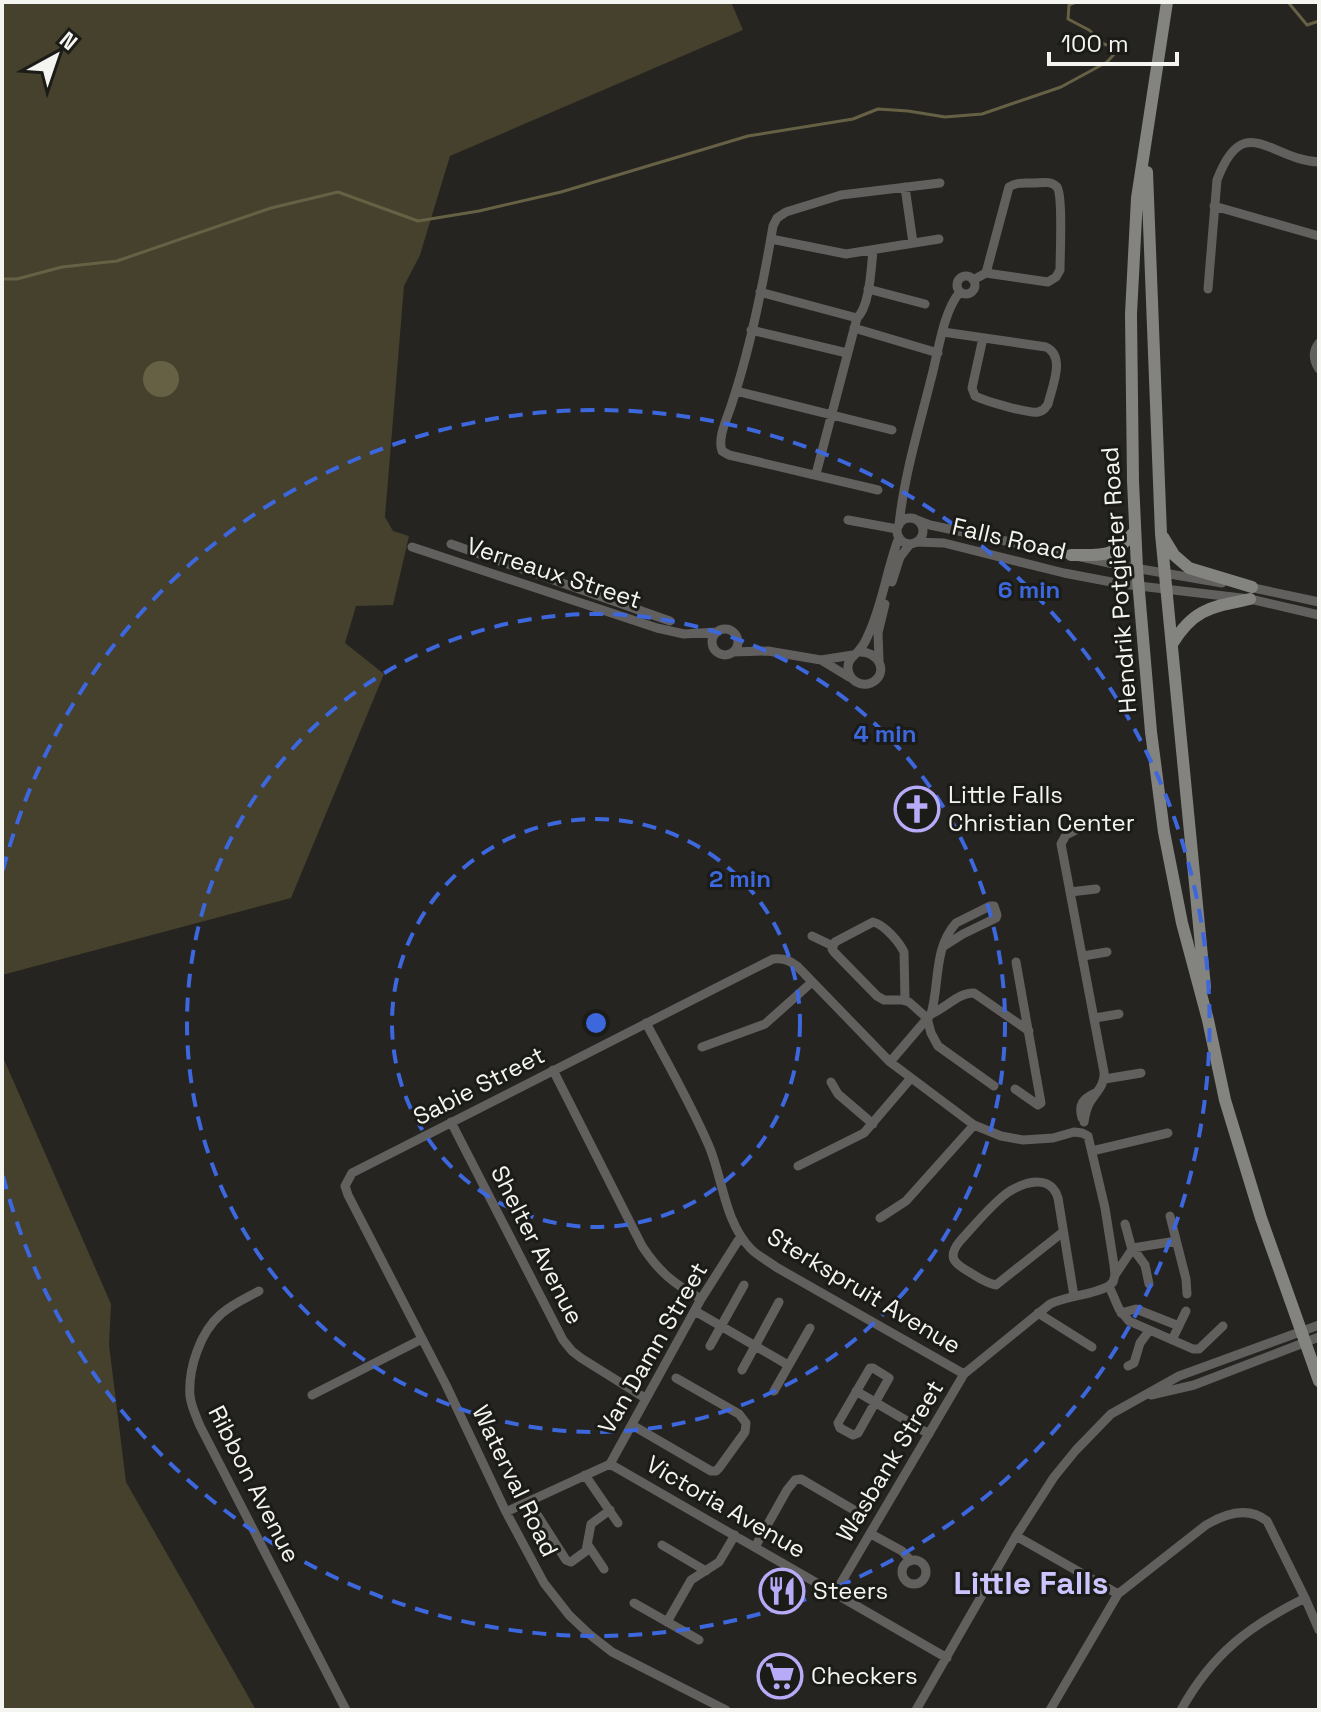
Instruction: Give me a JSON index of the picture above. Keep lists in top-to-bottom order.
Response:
{
  "streets": {
    "main road": ["Hendrik Potgieter Road"],
    "street": [
      "Falls Road",
      "Verreaux Street",
      "Sabie Street",
      "Shelter Avenue",
      "Sterkspruit Avenue",
      "Van Damn Street",
      "Wasbank Street",
      "Waterval Road",
      "Ribbon Avenue",
      "Victoria Avenue"
    ]
  },
  "crossings": [
    ["Falls Road", "Hendrik Potgieter Road"],
    ["Sabie Street", "Shelter Avenue"],
    ["Sabie Street", "Sterkspruit Avenue"],
    ["Sabie Street", "Waterval Road"],
    ["Shelter Avenue", "Van Damn Street"],
    ["Sterkspruit Avenue", "Van Damn Street"],
    ["Sterkspruit Avenue", "Wasbank Street"],
    ["Van Damn Street", "Waterval Road"],
    ["Van Damn Street", "Victoria Avenue"],
    ["Wasbank Street", "Victoria Avenue"]
  ],
  "districts": ["Little Falls"],
  "places": {
    "church": ["Little Falls Christian Center"],
    "restaurant": ["Steers"],
    "supermarket": ["Checkers"]
  },
  "scale_bar": "100 m",
  "north": "top right",
  "rings": ["6 min", "4 min", "2 min"]
}
